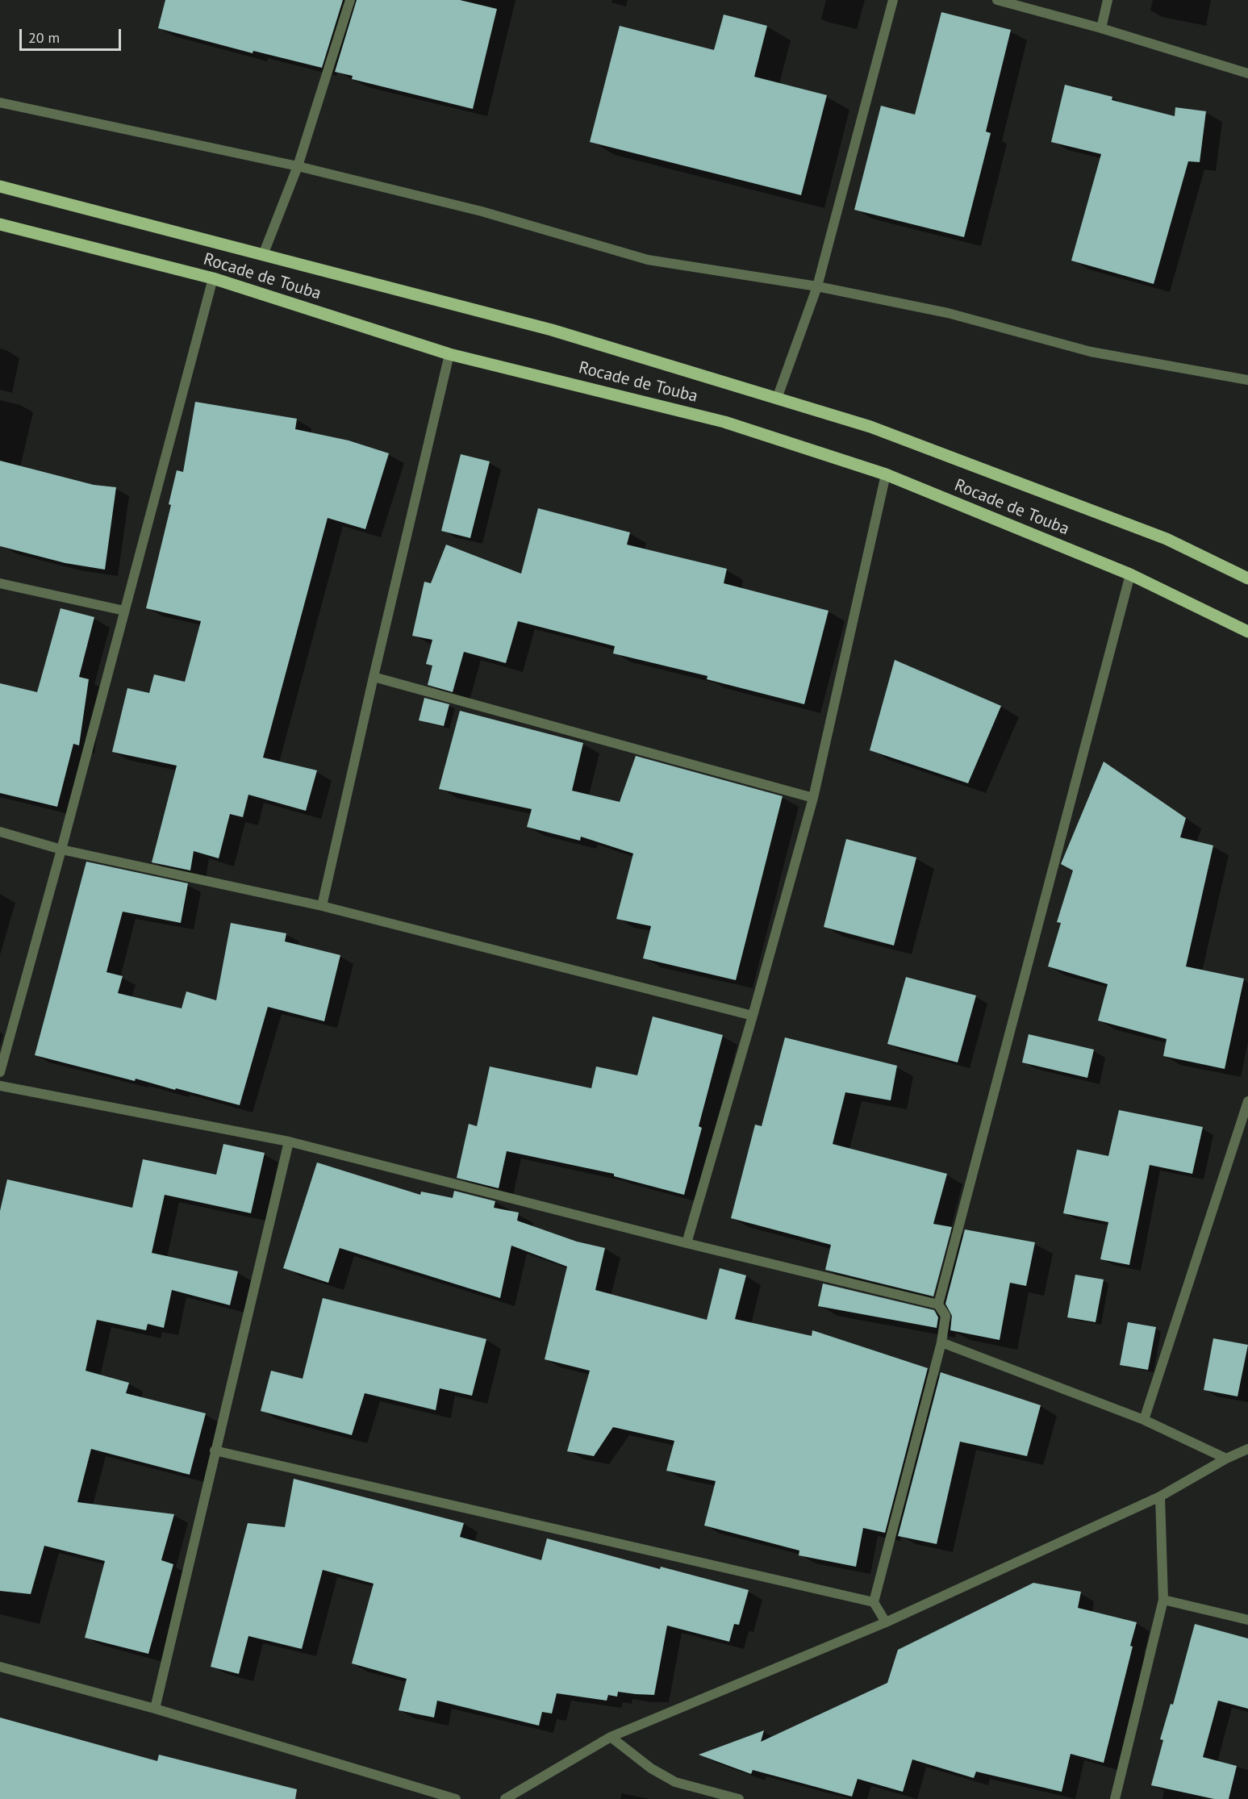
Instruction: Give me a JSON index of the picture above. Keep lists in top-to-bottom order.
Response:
{
  "streets": {
    "main road": ["Rocade de Touba"]
  },
  "scale_bar": "20 m"
}
